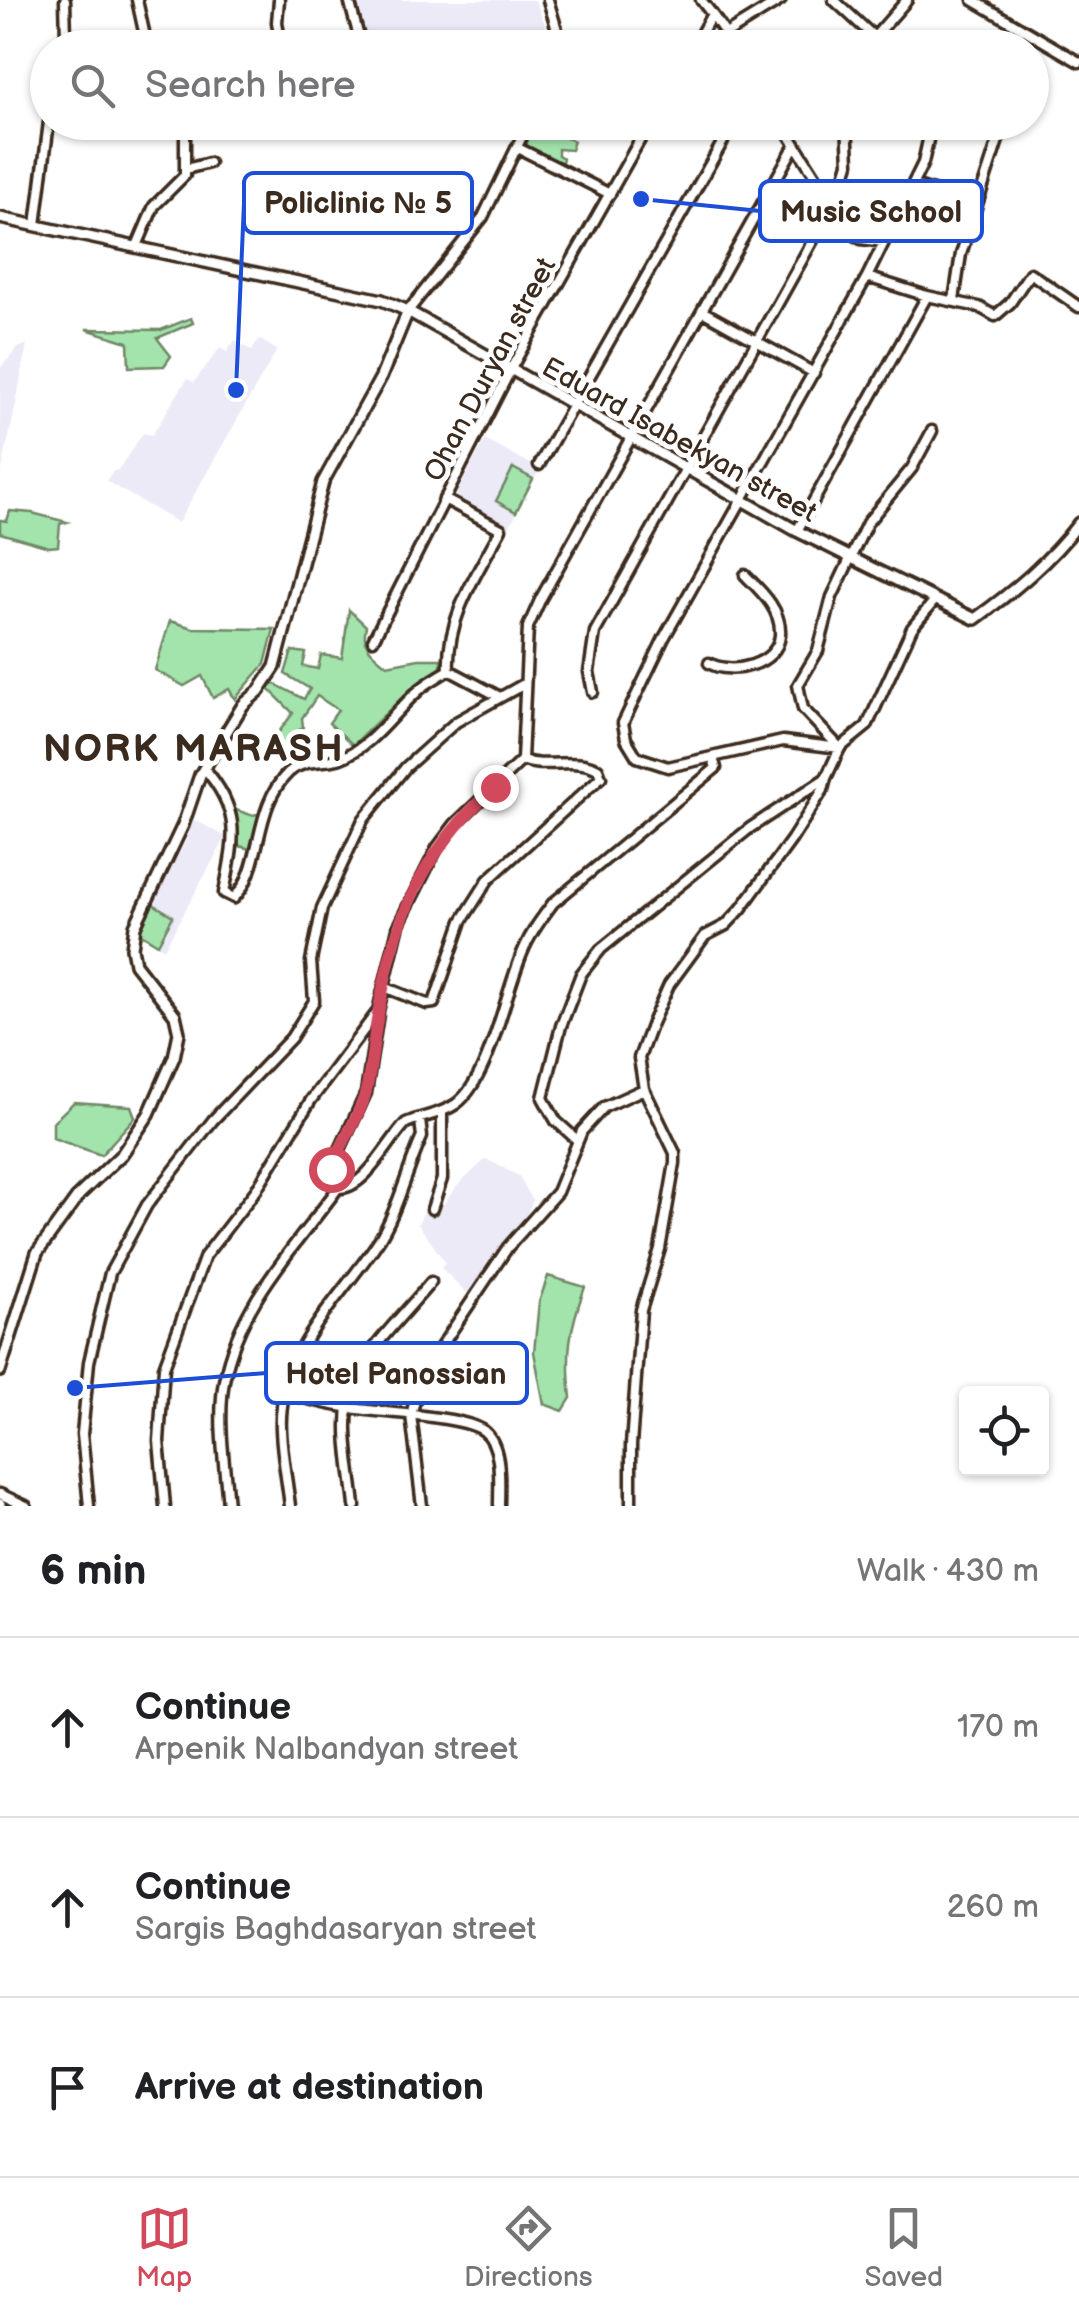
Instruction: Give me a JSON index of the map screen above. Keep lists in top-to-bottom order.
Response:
{
  "streets": {
    "main road": ["Eduard Isabekyan street"],
    "street": ["Ohan Duryan street"]
  },
  "crossings": [
    ["Ohan Duryan street", "Eduard Isabekyan street"]
  ],
  "districts": ["NORK MARASH"],
  "places": ["Music School", "Policlinic № 5", "Hotel Panossian"],
  "page": {
    "search": "Search here",
    "heading": ["6 min", "Walk · 430 m"],
    "list": [
      ["Continue", "Arpenik Nalbandyan street", "170 m"],
      ["Continue", "Sargis Baghdasaryan street", "260 m"],
      "Arrive at destination"
    ],
    "nav": ["Map", "Directions", "Saved"]
  }
}
